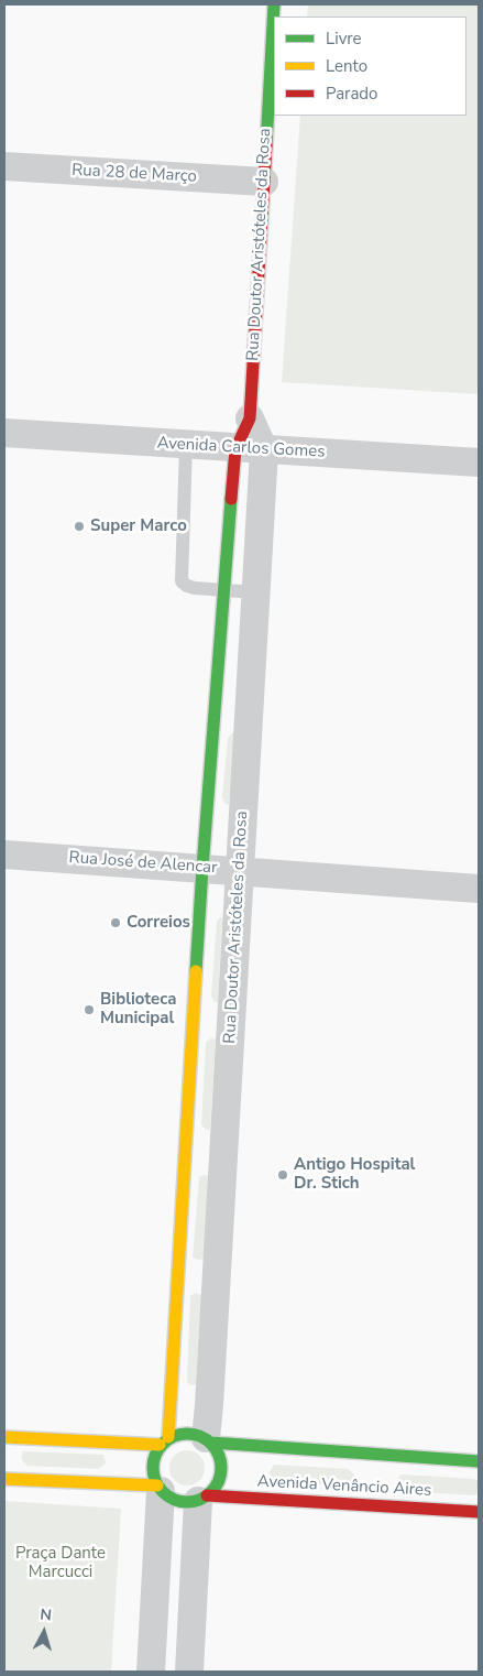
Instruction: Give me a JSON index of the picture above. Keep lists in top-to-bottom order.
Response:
{
  "streets": {
    "street": [
      "Rua 28 de Março",
      "Rua Doutor Aristóteles da Rosa",
      "Avenida Carlos Gomes",
      "Rua José de Alencar",
      "Avenida Venâncio Aires"
    ]
  },
  "crossings": [
    ["Rua 28 de Março", "Rua Doutor Aristóteles da Rosa"],
    ["Rua Doutor Aristóteles da Rosa", "Avenida Carlos Gomes"],
    ["Rua Doutor Aristóteles da Rosa", "Rua José de Alencar"],
    ["Rua Doutor Aristóteles da Rosa", "Avenida Venâncio Aires"]
  ],
  "parks": ["Praça Dante Marcucci"],
  "places": [
    "Super Marco",
    "Correios",
    "Biblioteca Municipal",
    "Antigo Hospital Dr. Stich"
  ],
  "legend": ["Livre", "Lento", "Parado"],
  "north": "top"
}
